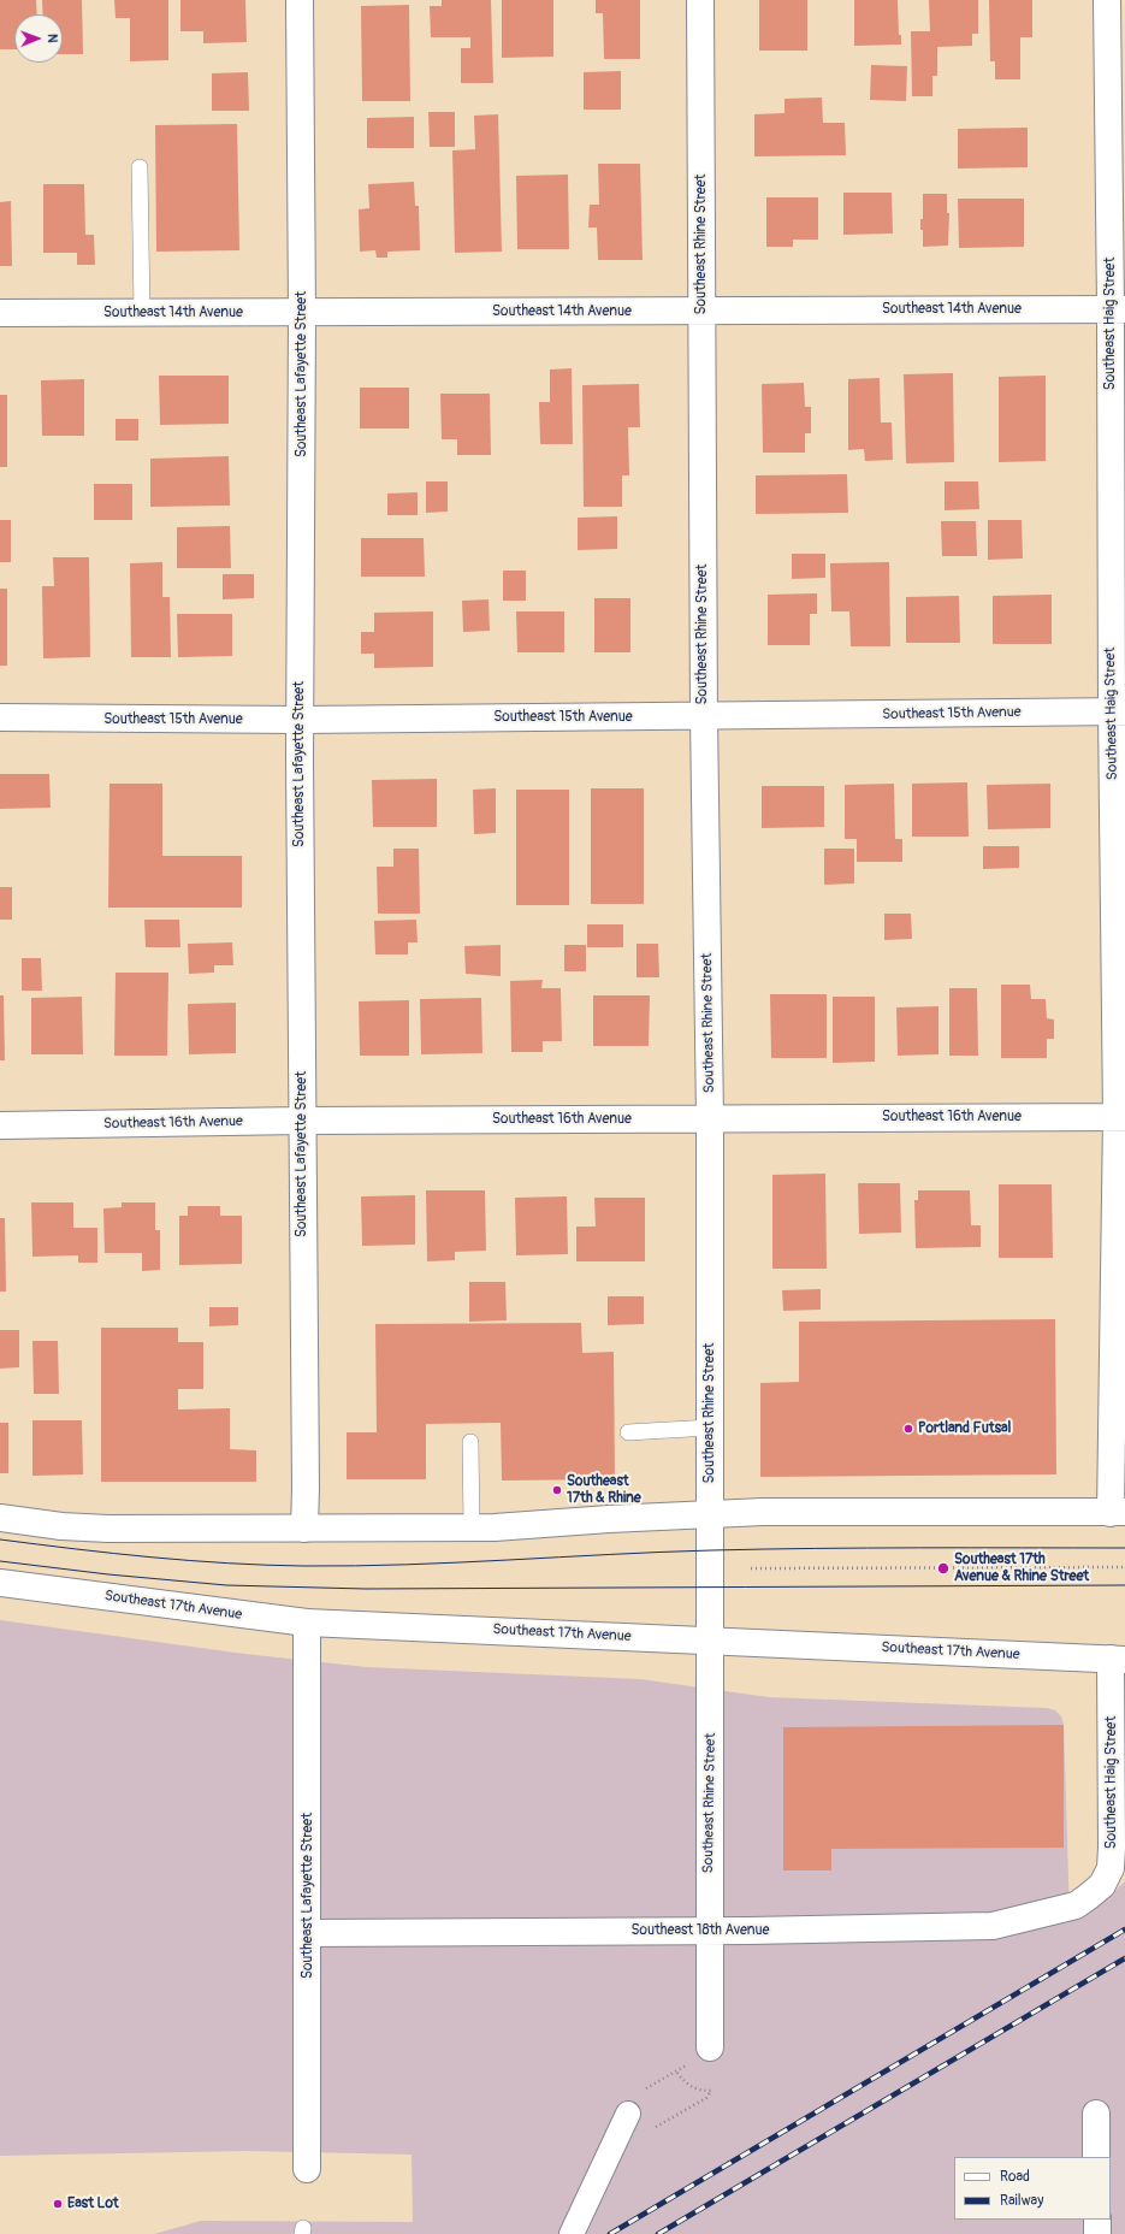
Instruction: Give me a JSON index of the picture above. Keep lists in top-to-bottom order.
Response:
{
  "streets": {
    "street": [
      "Southeast Rhine Street",
      "Southeast 14th Avenue",
      "Southeast Haig Street",
      "Southeast Lafayette Street",
      "Southeast 15th Avenue",
      "Southeast 16th Avenue",
      "Southeast 17th Avenue",
      "Southeast 18th Avenue"
    ]
  },
  "crossings": [
    ["Southeast Rhine Street", "Southeast 14th Avenue"],
    ["Southeast Rhine Street", "Southeast 15th Avenue"],
    ["Southeast Rhine Street", "Southeast 16th Avenue"],
    ["Southeast Rhine Street", "Southeast 17th Avenue"],
    ["Southeast Rhine Street", "Southeast 18th Avenue"],
    ["Southeast 14th Avenue", "Southeast Haig Street"],
    ["Southeast 14th Avenue", "Southeast Lafayette Street"],
    ["Southeast Haig Street", "Southeast 15th Avenue"],
    ["Southeast Haig Street", "Southeast 16th Avenue"],
    ["Southeast Haig Street", "Southeast 17th Avenue"],
    ["Southeast Haig Street", "Southeast 18th Avenue"],
    ["Southeast Lafayette Street", "Southeast 15th Avenue"],
    ["Southeast Lafayette Street", "Southeast 16th Avenue"],
    ["Southeast Lafayette Street", "Southeast 17th Avenue"],
    ["Southeast Lafayette Street", "Southeast 18th Avenue"]
  ],
  "places": [
    "Portland Futsal",
    "Southeast 17th & Rhine",
    "Southeast 17th Avenue & Rhine Street",
    "East Lot"
  ],
  "legend": ["Road", "Railway"],
  "north": "right"
}
